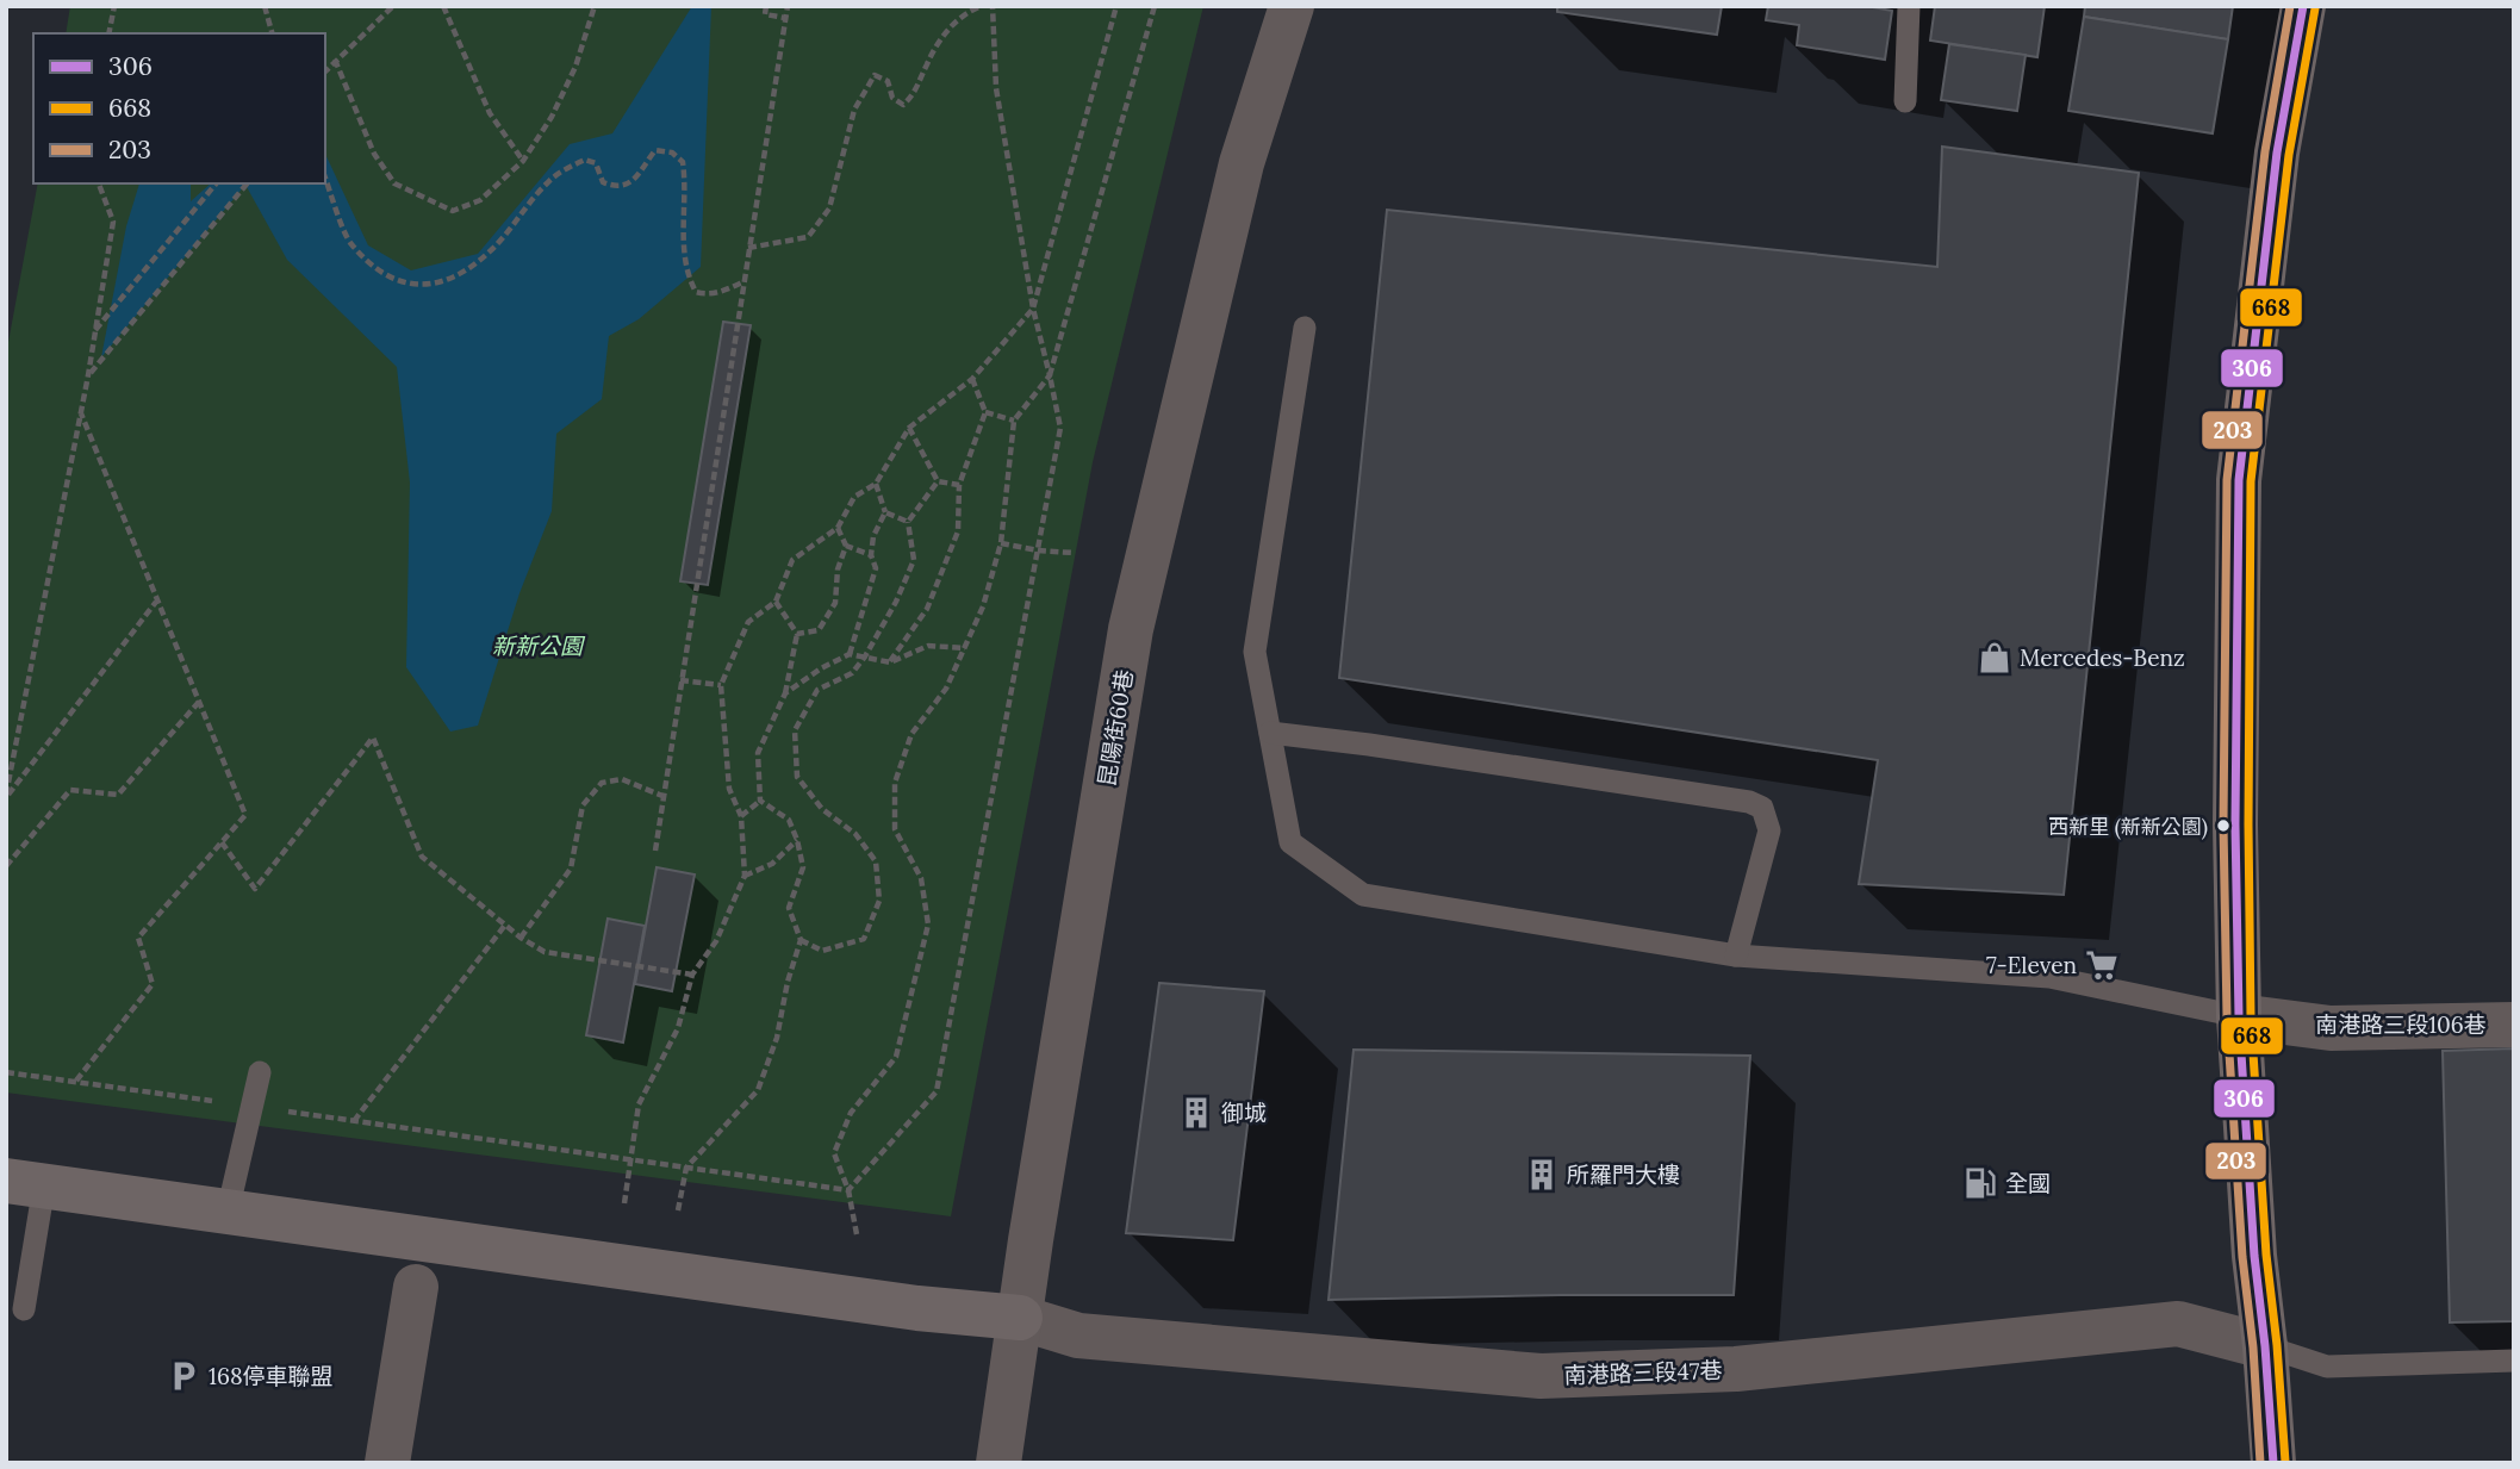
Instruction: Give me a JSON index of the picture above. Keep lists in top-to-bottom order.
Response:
{
  "streets": {
    "street": ["昆陽街60巷", "南港路三段106巷", "南港路三段47巷"]
  },
  "crossings": [
    ["昆陽街60巷", "南港路三段47巷"]
  ],
  "parks": ["新新公園"],
  "places": {
    "shop": ["Mercedes-Benz"],
    "other": ["西新里 (新新公園)"],
    "supermarket": ["7-Eleven"],
    "building": ["御城", "所羅門大樓"],
    "fuel station": ["全國"],
    "parking": ["168停車聯盟"]
  },
  "lines": ["transit line 306", "transit line 203", "transit line 668"],
  "legend": ["306", "668", "203"]
}
